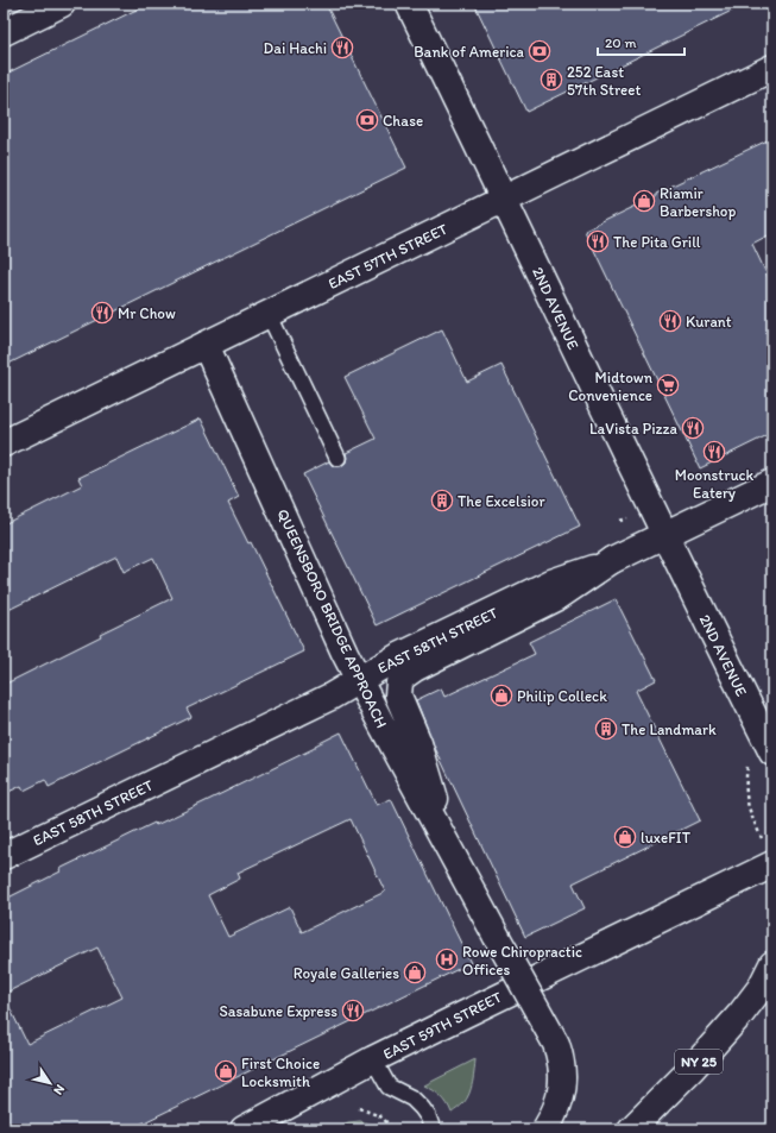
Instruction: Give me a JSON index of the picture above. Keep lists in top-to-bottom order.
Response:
{
  "streets": {
    "main road": [
      "EAST 57TH STREET",
      "2ND AVENUE",
      "QUEENSBORO BRIDGE APPROACH",
      "EAST 58TH STREET",
      "EAST 59TH STREET",
      "NY 25"
    ]
  },
  "crossings": [
    ["EAST 57TH STREET", "2ND AVENUE"],
    ["EAST 57TH STREET", "QUEENSBORO BRIDGE APPROACH"],
    ["2ND AVENUE", "EAST 58TH STREET"],
    ["QUEENSBORO BRIDGE APPROACH", "EAST 58TH STREET"]
  ],
  "places": {
    "restaurant": [
      "Dai Hachi",
      "The Pita Grill",
      "Mr Chow",
      "Kurant",
      "LaVista Pizza",
      "Moonstruck Eatery",
      "Sasabune Express"
    ],
    "bank": ["Bank of America", "Chase"],
    "building": ["252 East 57th Street", "The Excelsior", "The Landmark"],
    "shop": [
      "Riamir Barbershop",
      "Philip Colleck",
      "luxeFIT",
      "Royale Galleries",
      "First Choice Locksmith"
    ],
    "supermarket": ["Midtown Convenience"],
    "hospital": ["Rowe Chiropractic Offices"]
  },
  "scale_bar": "20 m",
  "north": "bottom right"
}
